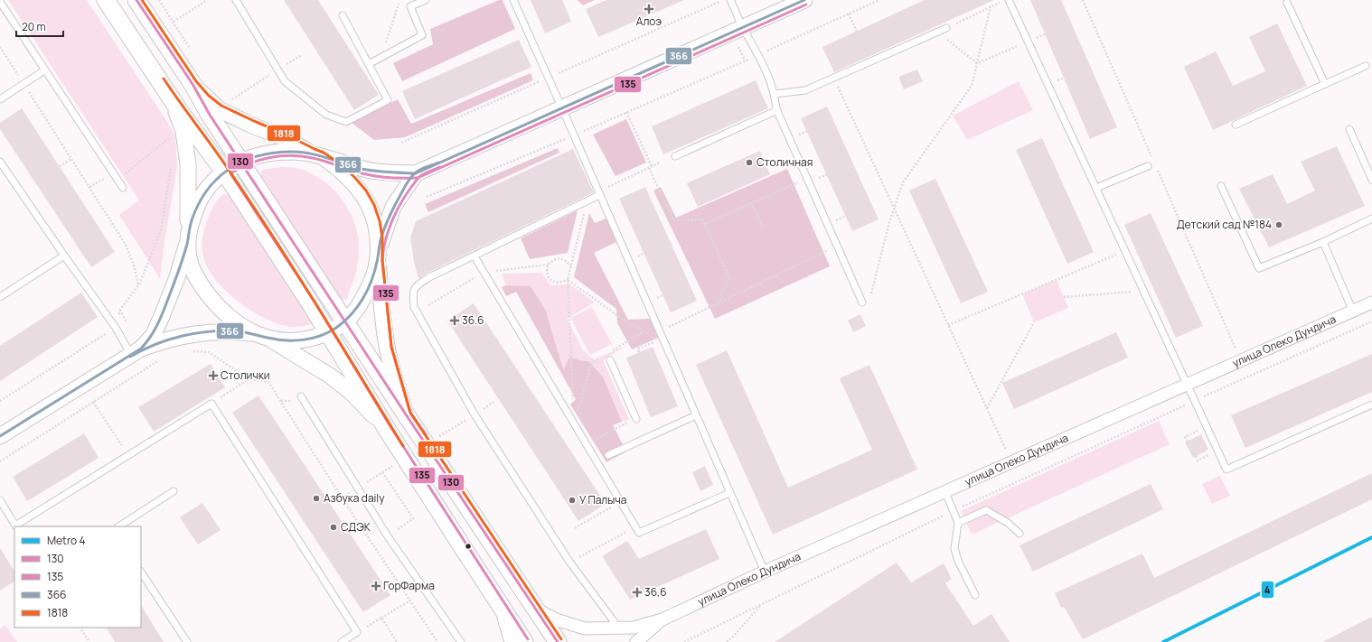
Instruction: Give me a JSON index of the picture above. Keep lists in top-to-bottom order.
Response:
{
  "streets": {
    "street": ["улица Олеко Дундича"]
  },
  "places": {
    "health": [
      "Алоэ",
      "36.6",
      "Столички",
      "ГорФарма",
      "36,6"
    ],
    "other": [
      "Столичная",
      "Детский сад №184",
      "Азбука daily",
      "У Палыча",
      "СДЭК"
    ]
  },
  "lines": [
    "transit line 130",
    "transit line 366",
    "transit line 1818",
    "transit line 135",
    "metro line 4"
  ],
  "legend": [
    "Metro 4",
    "130",
    "135",
    "366",
    "1818"
  ],
  "scale_bar": "20 m"
}
